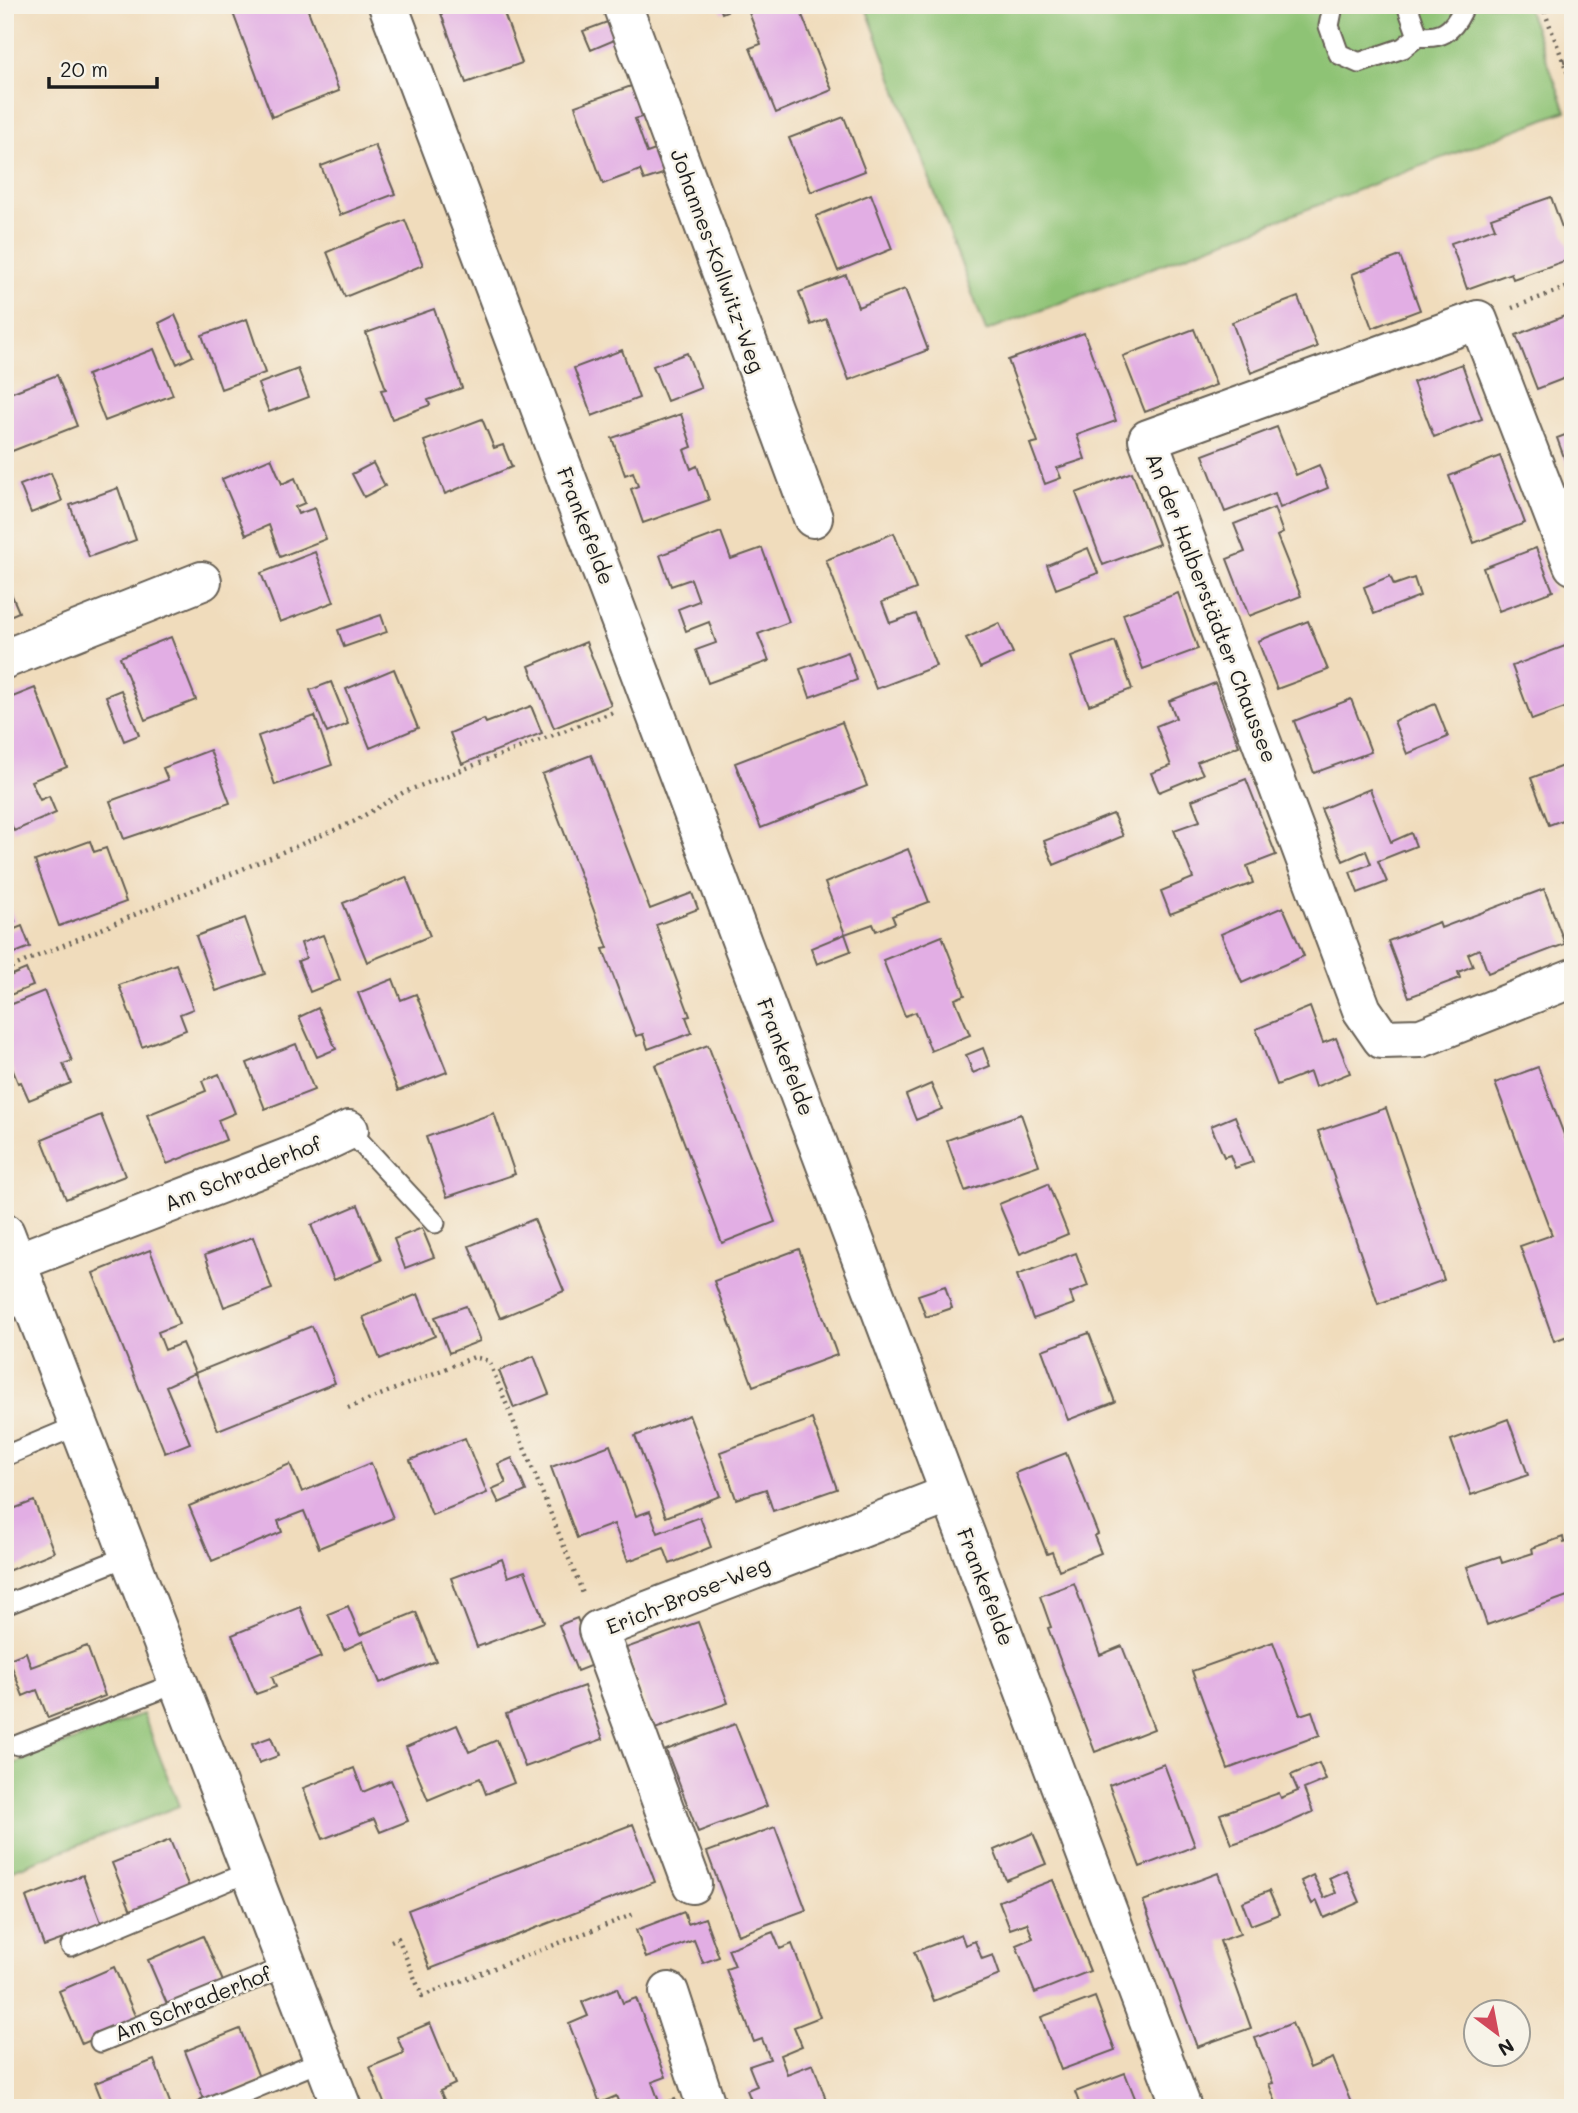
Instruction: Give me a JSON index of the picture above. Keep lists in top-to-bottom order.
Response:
{
  "streets": {
    "street": [
      "Johannes-Kollwitz-Weg",
      "Frankefelde",
      "An der Halberstädter Chaussee",
      "Am Schraderhof",
      "Erich-Brose-Weg"
    ]
  },
  "crossings": [
    ["Frankefelde", "Erich-Brose-Weg"]
  ],
  "scale_bar": "20 m",
  "north": "bottom right"
}
